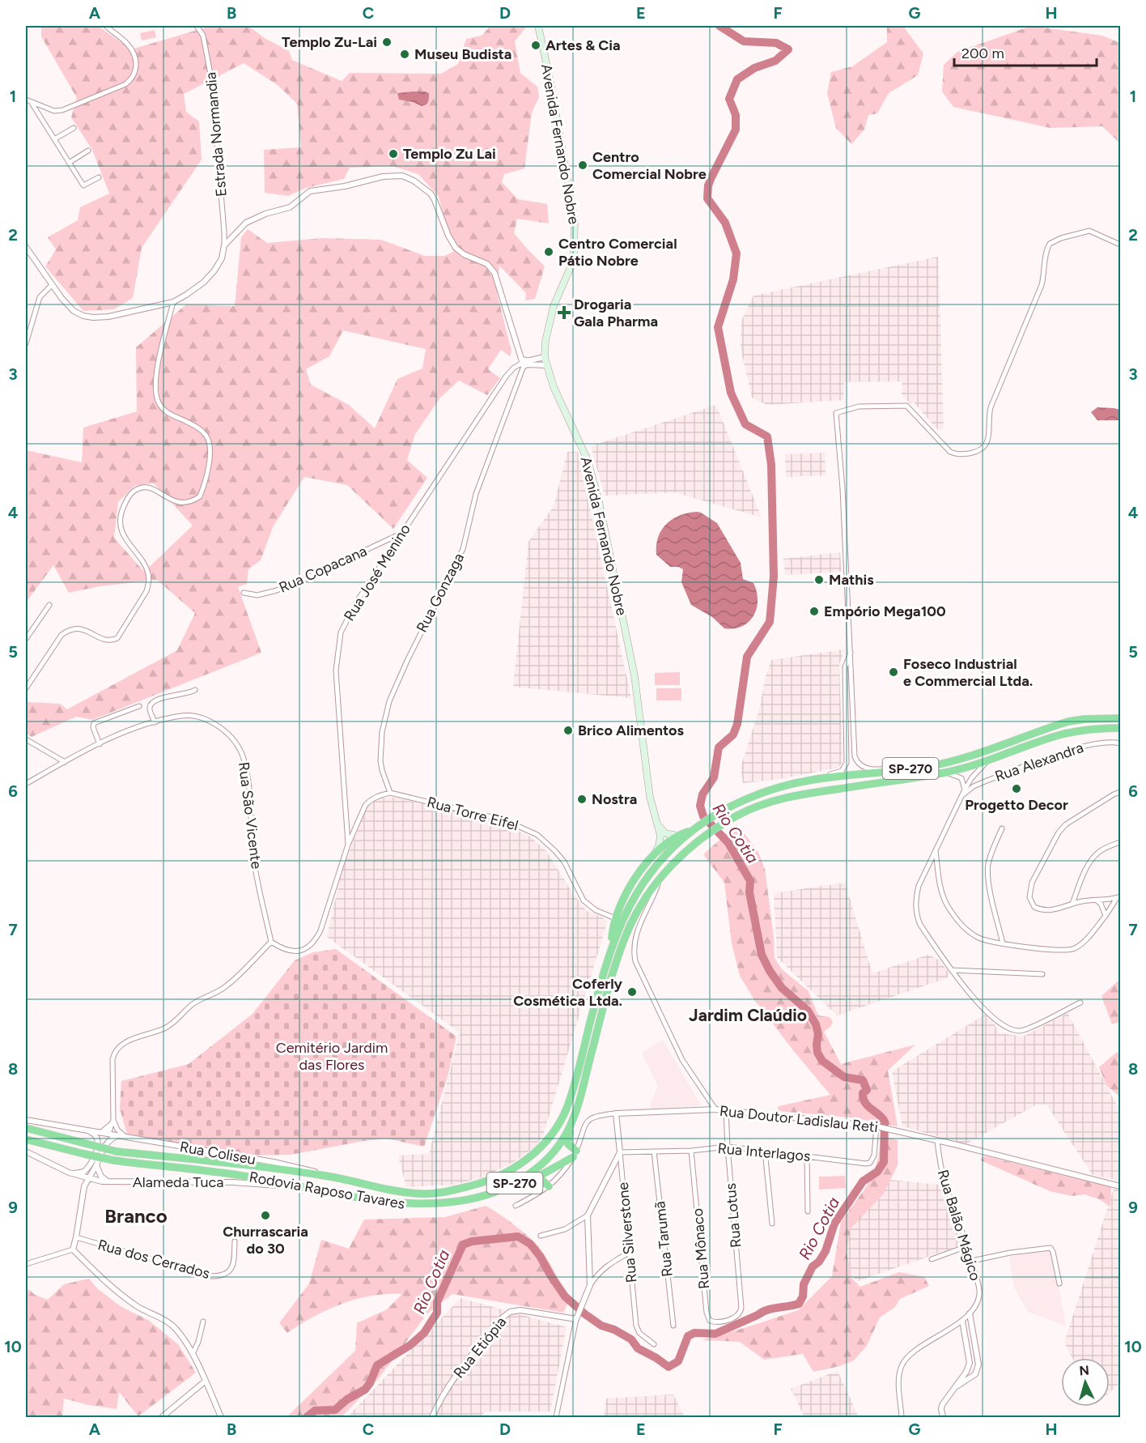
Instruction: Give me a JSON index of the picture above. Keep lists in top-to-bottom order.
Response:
{
  "streets": {
    "highway": ["SP-270", "Rodovia Raposo Tavares"],
    "main road": ["Avenida Fernando Nobre"],
    "street": [
      "Estrada Normandia",
      "Rua Copacana",
      "Rua José Menino",
      "Rua Gonzaga",
      "Rua Alexandra",
      "Rua Torre Eifel",
      "Rua São Vicente",
      "Rua Doutor Ladislau Reti",
      "Rua Interlagos",
      "Rua Coliseu",
      "Alameda Tuca",
      "Rua Lotus",
      "Rua Balão Mágico",
      "Rua Silverstone",
      "Rua Tarumã",
      "Rua Mônaco",
      "Rua dos Cerrados",
      "Rua Etiópia"
    ]
  },
  "crossings": [
    ["Estrada Normandia", "Rua José Menino"],
    ["Estrada Normandia", "Rua Gonzaga"],
    ["Rua Copacana", "Rua José Menino"],
    ["Rua José Menino", "Rua Gonzaga"],
    ["Rua Gonzaga", "Rua Torre Eifel"],
    ["Rua Doutor Ladislau Reti", "Rua Interlagos"],
    ["Rua Doutor Ladislau Reti", "Rua Lotus"],
    ["Rua Doutor Ladislau Reti", "Rua Balão Mágico"],
    ["Rua Doutor Ladislau Reti", "Rua Silverstone"],
    ["Rua Interlagos", "Rua Lotus"],
    ["Rua Interlagos", "Rua Silverstone"],
    ["Rua Interlagos", "Rua Tarumã"],
    ["Rua Interlagos", "Rua Mônaco"],
    ["Rua Coliseu", "Rodovia Raposo Tavares"],
    ["Alameda Tuca", "Rodovia Raposo Tavares"],
    ["Rua Lotus", "Rua Mônaco"]
  ],
  "districts": ["Jardim Claúdio", "Branco"],
  "water": ["Rio Cotia"],
  "parks": ["Cemitério Jardim das Flores"],
  "places": {
    "other": [
      "Templo Zu-Lai",
      "Artes & Cia",
      "Museu Budista",
      "Templo Zu Lai",
      "Centro Comercial Nobre",
      "Centro Comercial Pátio Nobre",
      "Mathis",
      "Empório Mega100",
      "Foseco Industrial e Commercial Ltda.",
      "Brico Alimentos",
      "Progetto Decor",
      "Nostra",
      "Coferly Cosmética Ltda.",
      "Churrascaria do 30"
    ],
    "health": ["Drogaria Gala Pharma"]
  },
  "scale_bar": "200 m",
  "north": "top",
  "grid": {
    "columns": [
      "A",
      "B",
      "C",
      "D",
      "E",
      "F",
      "G",
      "H"
    ],
    "rows": [
      "1",
      "2",
      "3",
      "4",
      "5",
      "6",
      "7",
      "8",
      "9",
      "10"
    ]
  }
}
